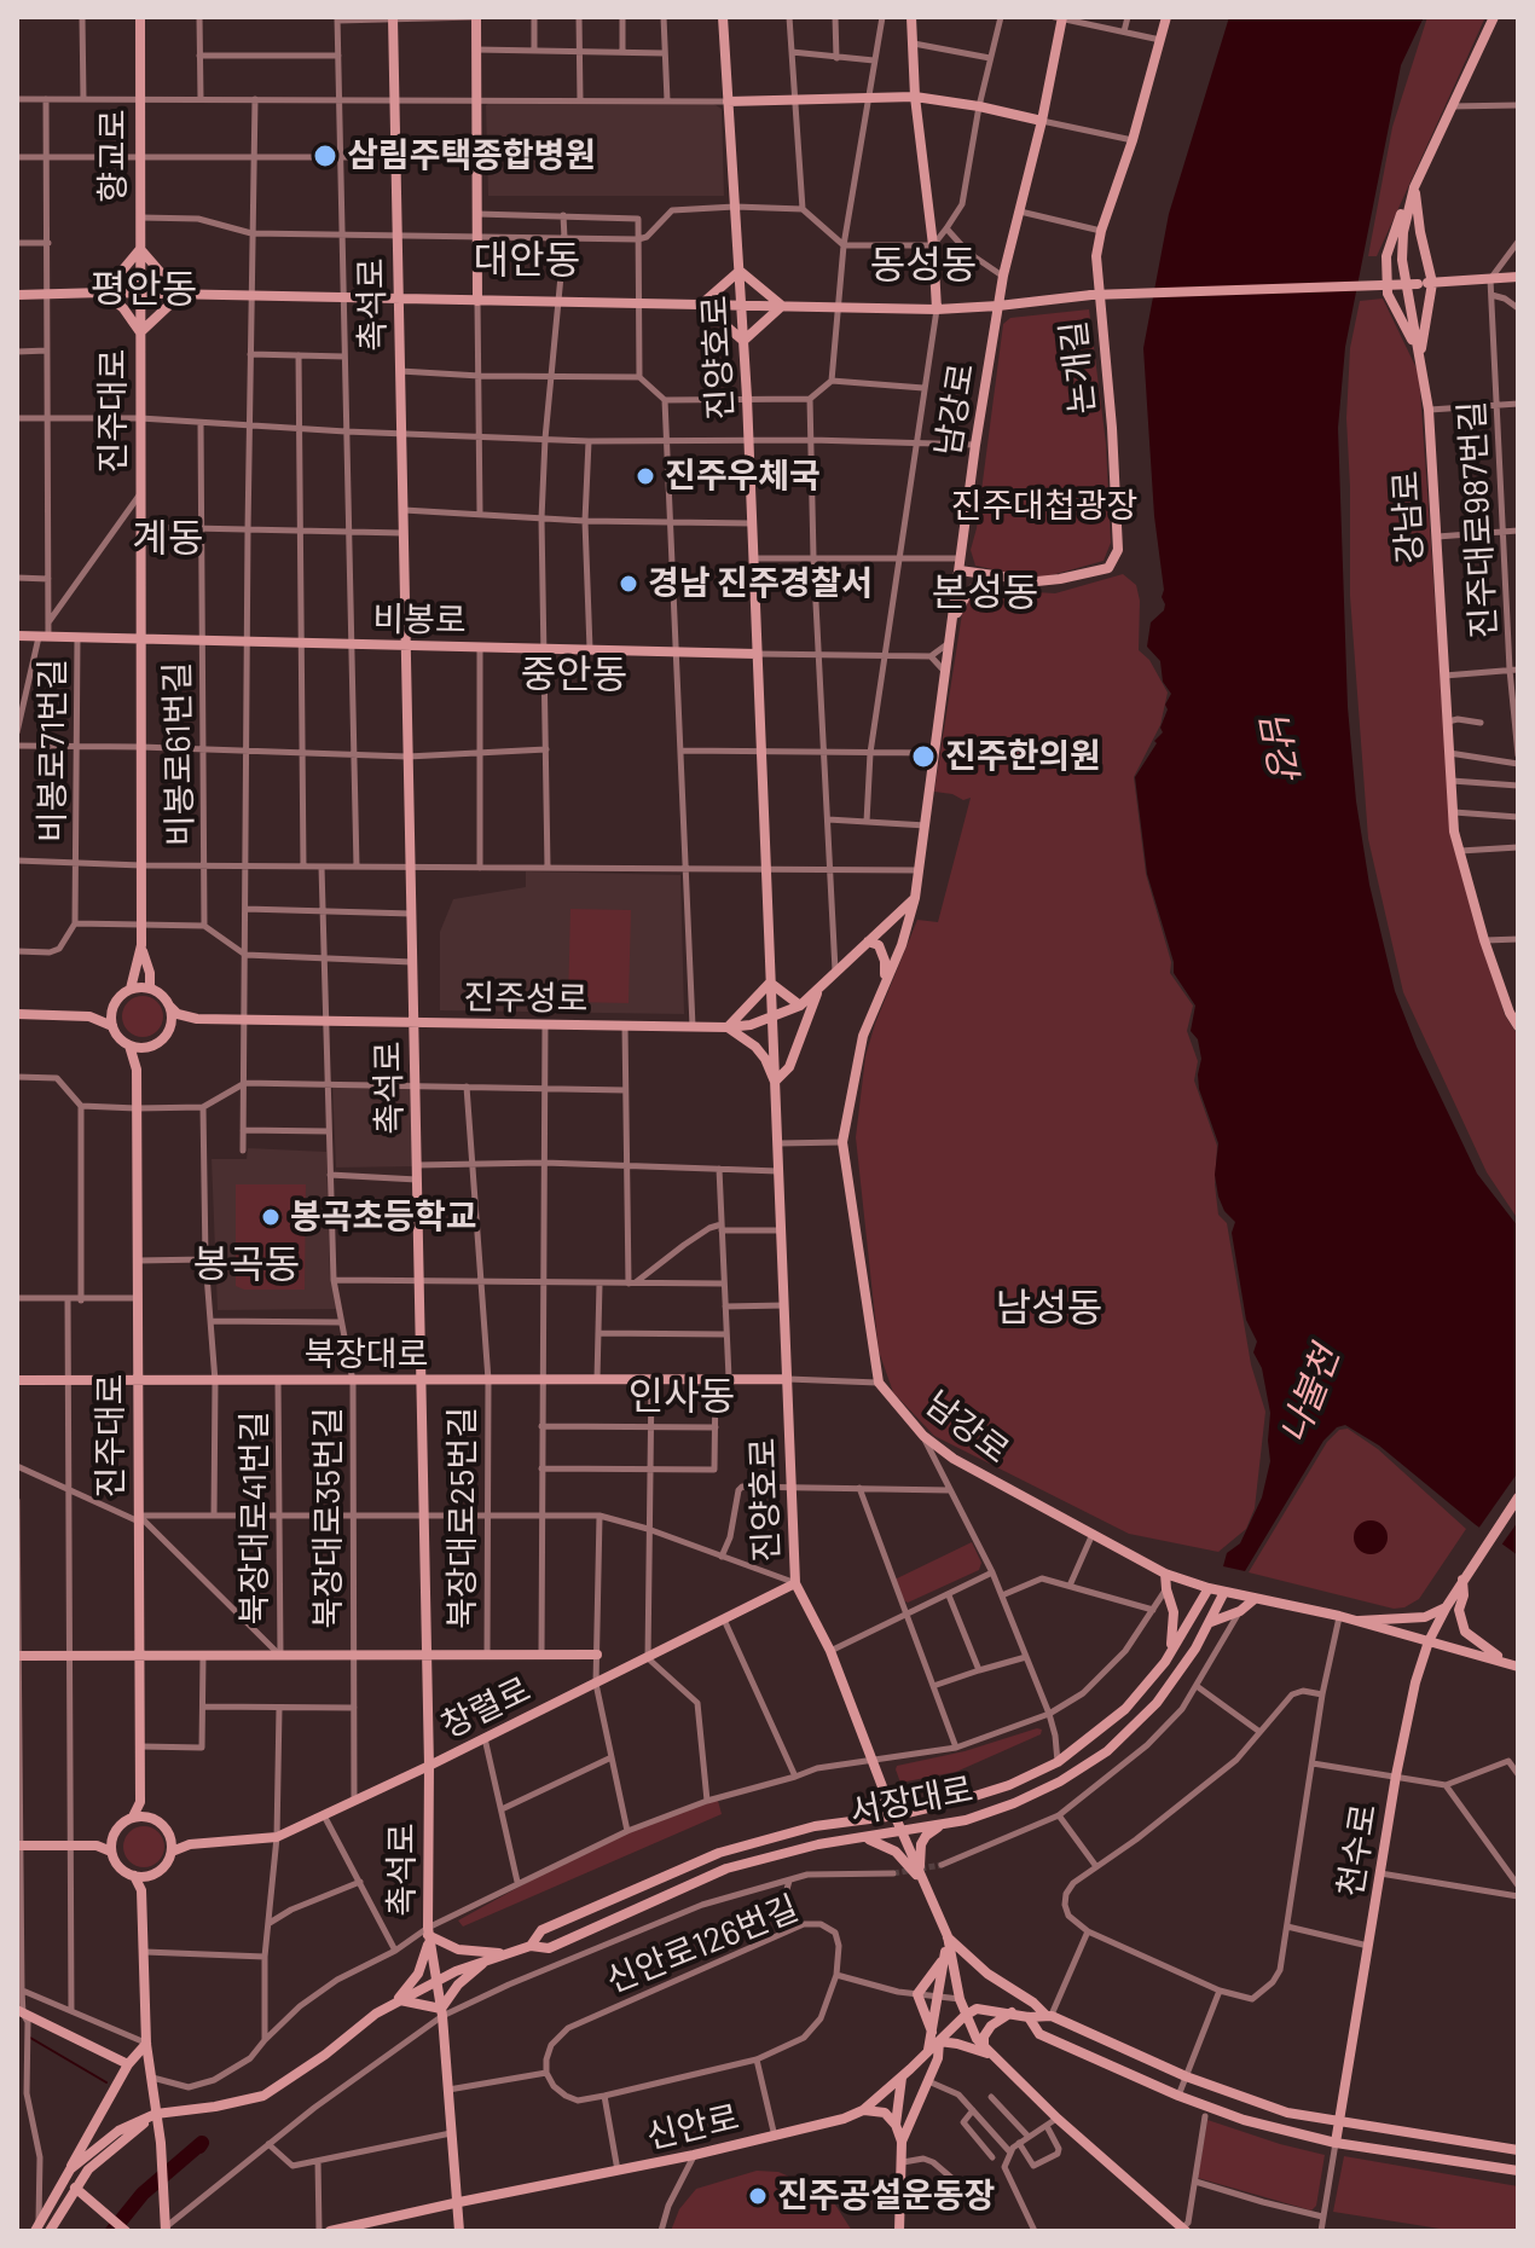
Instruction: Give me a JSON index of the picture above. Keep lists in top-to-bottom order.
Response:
{
  "streets": {
    "street": [
      "향교로",
      "촉석로",
      "진양호로",
      "논개길",
      "남강로",
      "진주대로",
      "강남로",
      "진주대로987번길",
      "비봉로",
      "비봉로71번길",
      "비봉로61번길",
      "진주성로",
      "북장대로",
      "북장대로41번길",
      "북장대로35번길",
      "북장대로25번길",
      "창렬로",
      "서장대로",
      "천수로",
      "신안로126번길",
      "신안로"
    ]
  },
  "crossings": [
    ["향교로", "진주대로"],
    ["촉석로", "비봉로"],
    ["촉석로", "진주성로"],
    ["촉석로", "북장대로"],
    ["촉석로", "창렬로"],
    ["촉석로", "서장대로"],
    ["촉석로", "신안로"],
    ["진양호로", "비봉로"],
    ["진양호로", "진주성로"],
    ["진양호로", "북장대로"],
    ["진양호로", "창렬로"],
    ["진양호로", "서장대로"],
    ["논개길", "남강로"],
    ["남강로", "진주성로"],
    ["남강로", "서장대로"],
    ["남강로", "천수로"],
    ["진주대로", "비봉로"],
    ["진주대로", "북장대로"],
    ["비봉로", "비봉로71번길"],
    ["비봉로", "비봉로61번길"],
    ["진주성로", "북장대로35번길"],
    ["북장대로", "북장대로41번길"],
    ["북장대로", "북장대로35번길"],
    ["북장대로", "북장대로25번길"],
    ["북장대로35번길", "창렬로"]
  ],
  "districts": [
    "대안동",
    "동성동",
    "평안동",
    "계동",
    "본성동",
    "중안동",
    "봉곡동",
    "남성동",
    "인사동"
  ],
  "water": ["남강", "나불천"],
  "parks": ["진주대첩광장"],
  "places": [
    "삼림주택종합병원",
    "진주우체국",
    "경남 진주경찰서",
    "진주한의원",
    "봉곡초등학교",
    "진주공설운동장"
  ]
}
